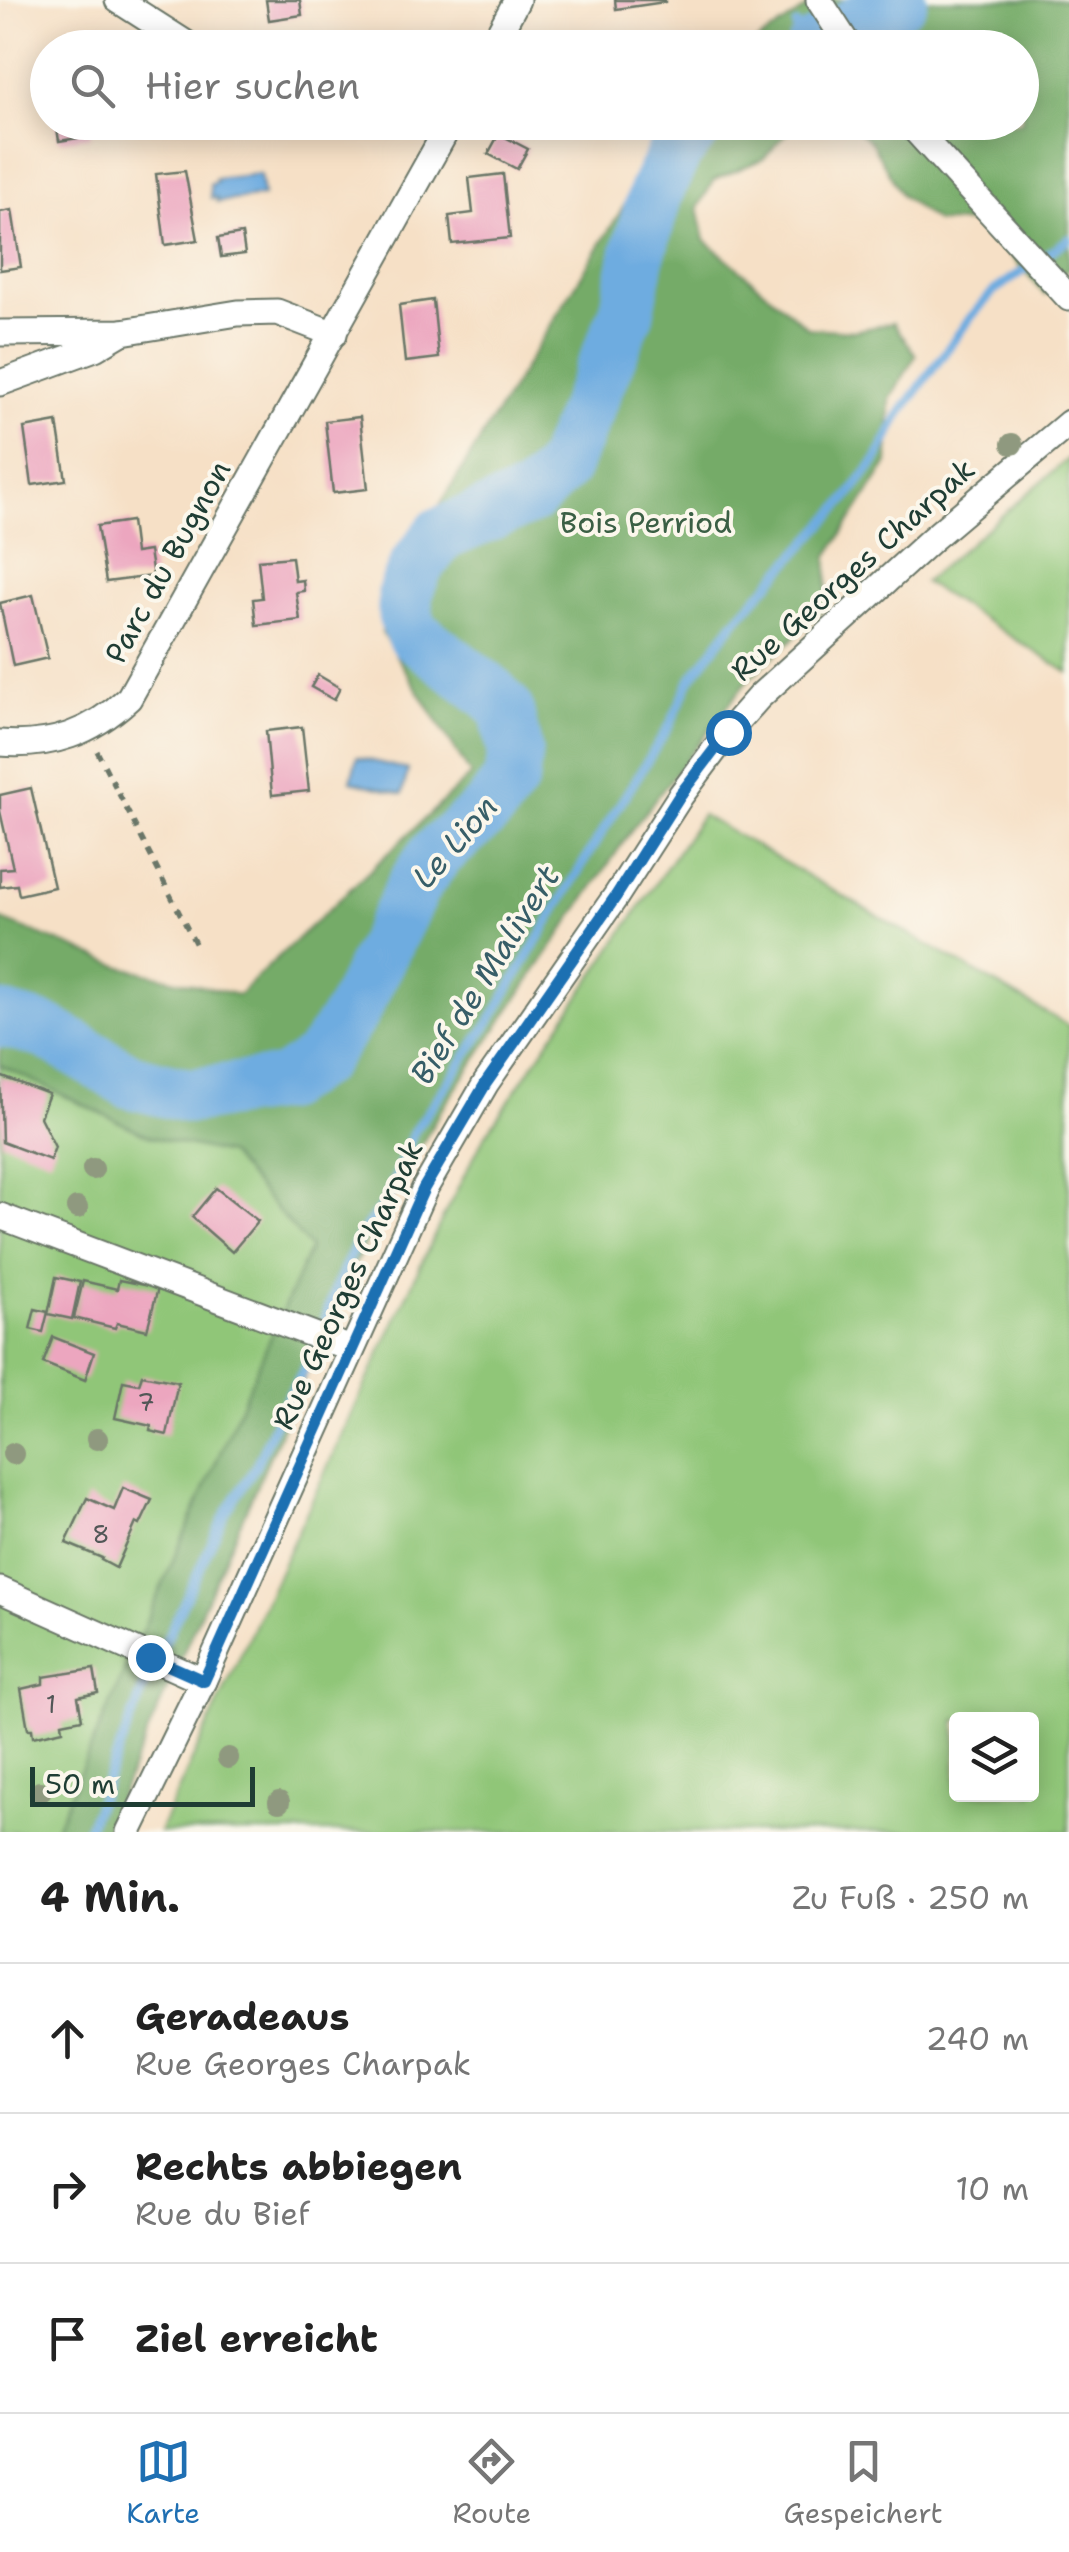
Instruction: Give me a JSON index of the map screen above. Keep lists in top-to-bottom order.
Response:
{
  "streets": {
    "street": ["Parc du Bugnon", "Rue Georges Charpak"]
  },
  "water": ["Le Lion", "Bief de Malivert"],
  "parks": ["Bois Perriod"],
  "house_numbers": ["7", "8", "1"],
  "scale_bar": "50 m",
  "page": {
    "search": "Hier suchen",
    "scale": "50 m",
    "heading": ["4 Min.", "Zu Fuß · 250 m"],
    "list": [
      ["Geradeaus", "Rue Georges Charpak", "240 m"],
      ["Rechts abbiegen", "Rue du Bief", "10 m"],
      "Ziel erreicht"
    ],
    "nav": ["Karte", "Route", "Gespeichert"]
  }
}
